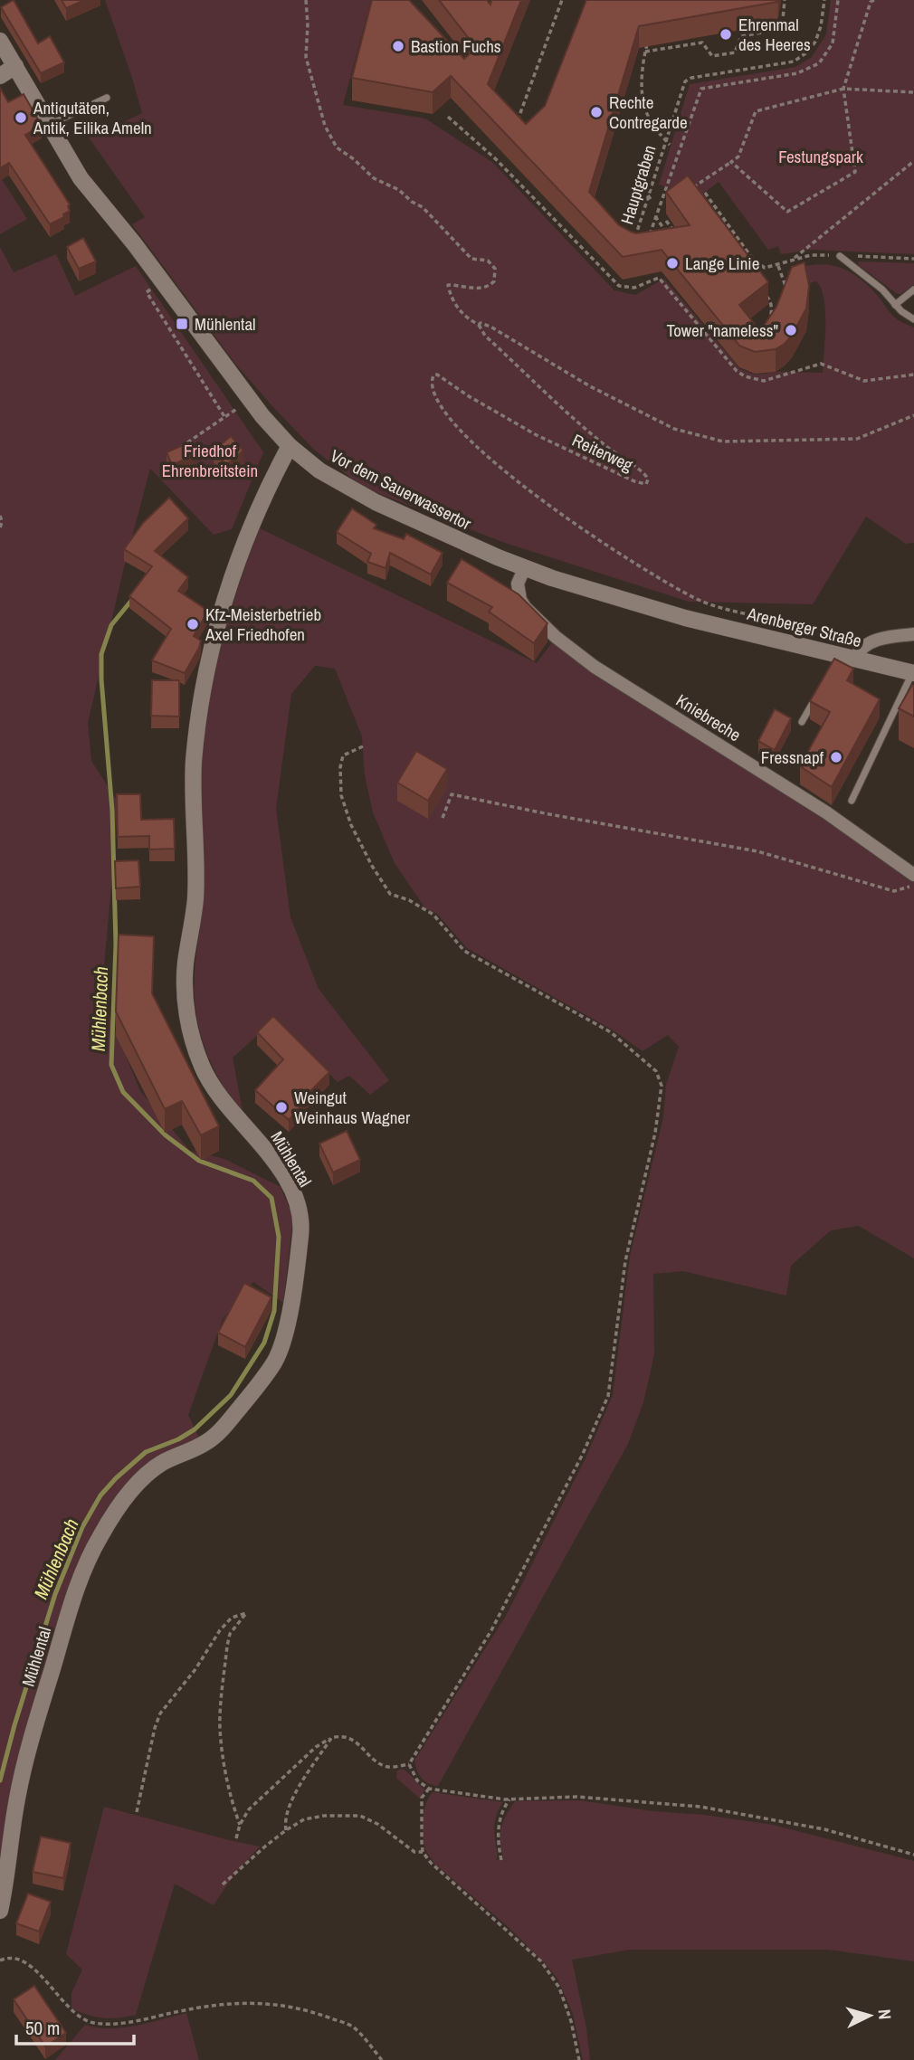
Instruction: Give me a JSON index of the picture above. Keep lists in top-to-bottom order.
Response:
{
  "streets": {
    "street": [
      "Vor dem Sauerwassertor",
      "Arenberger Straße",
      "Kniebreche",
      "Mühlental"
    ],
    "path": ["Hauptgraben", "Reiterweg"]
  },
  "crossings": [
    ["Vor dem Sauerwassertor", "Arenberger Straße"],
    ["Vor dem Sauerwassertor", "Kniebreche"],
    ["Vor dem Sauerwassertor", "Mühlental"]
  ],
  "water": ["Mühlenbach"],
  "parks": ["Festungspark", "Friedhof Ehrenbreitstein"],
  "places": {
    "other": [
      "Ehrenmal des Heeres",
      "Bastion Fuchs",
      "Rechte Contregarde",
      "Antiqutäten, Antik, Eilika Ameln",
      "Lange Linie",
      "Tower \"nameless\"",
      "Kfz-Meisterbetrieb Axel Friedhofen",
      "Fressnapf",
      "Weingut Weinhaus Wagner"
    ],
    "transit": ["Mühlental"]
  },
  "scale_bar": "50 m",
  "north": "right"
}
